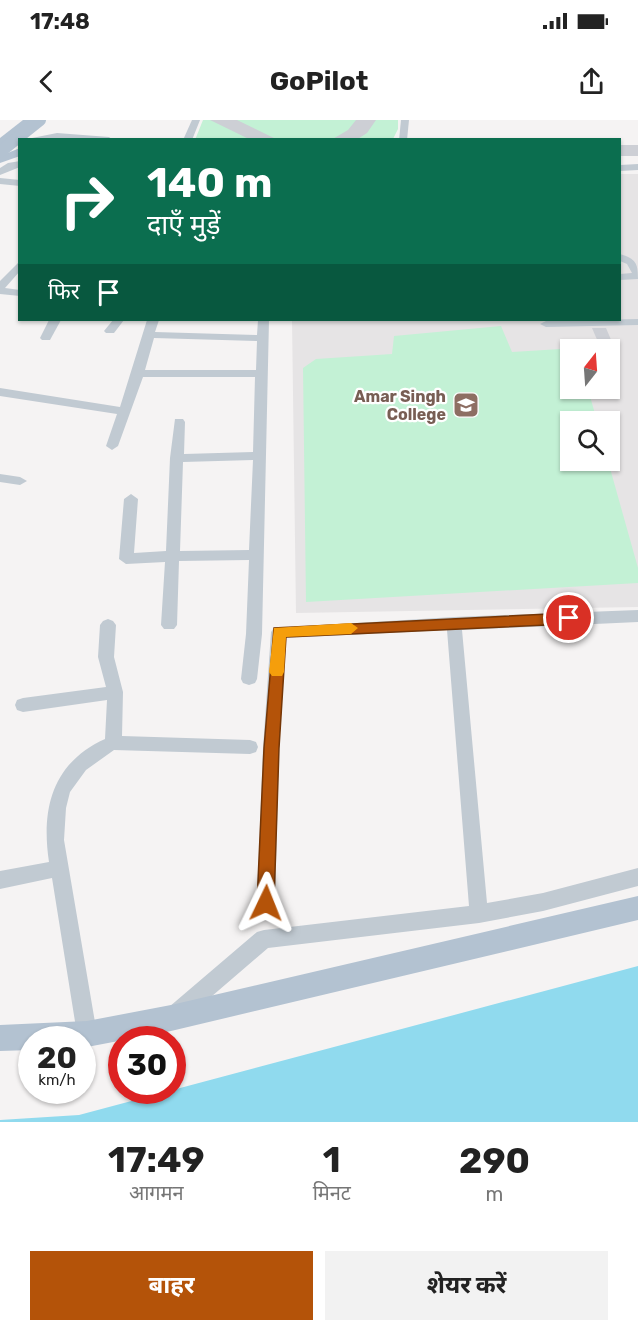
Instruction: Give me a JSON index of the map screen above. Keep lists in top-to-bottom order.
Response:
{
  "places": {
    "school or university": ["Amar Singh College"]
  },
  "north": "top",
  "page": {
    "status": "17:48",
    "header": "GoPilot",
    "turn": ["140 m", "दाएँ मुड़ें"],
    "then": "फिर",
    "speed": "20 km/h",
    "limit": "30",
    "eta": [
      "17:49",
      "आगमन",
      "1",
      "मिनट",
      "290",
      "m"
    ],
    "buttons": ["बाहर", "शेयर करें"]
  }
}
